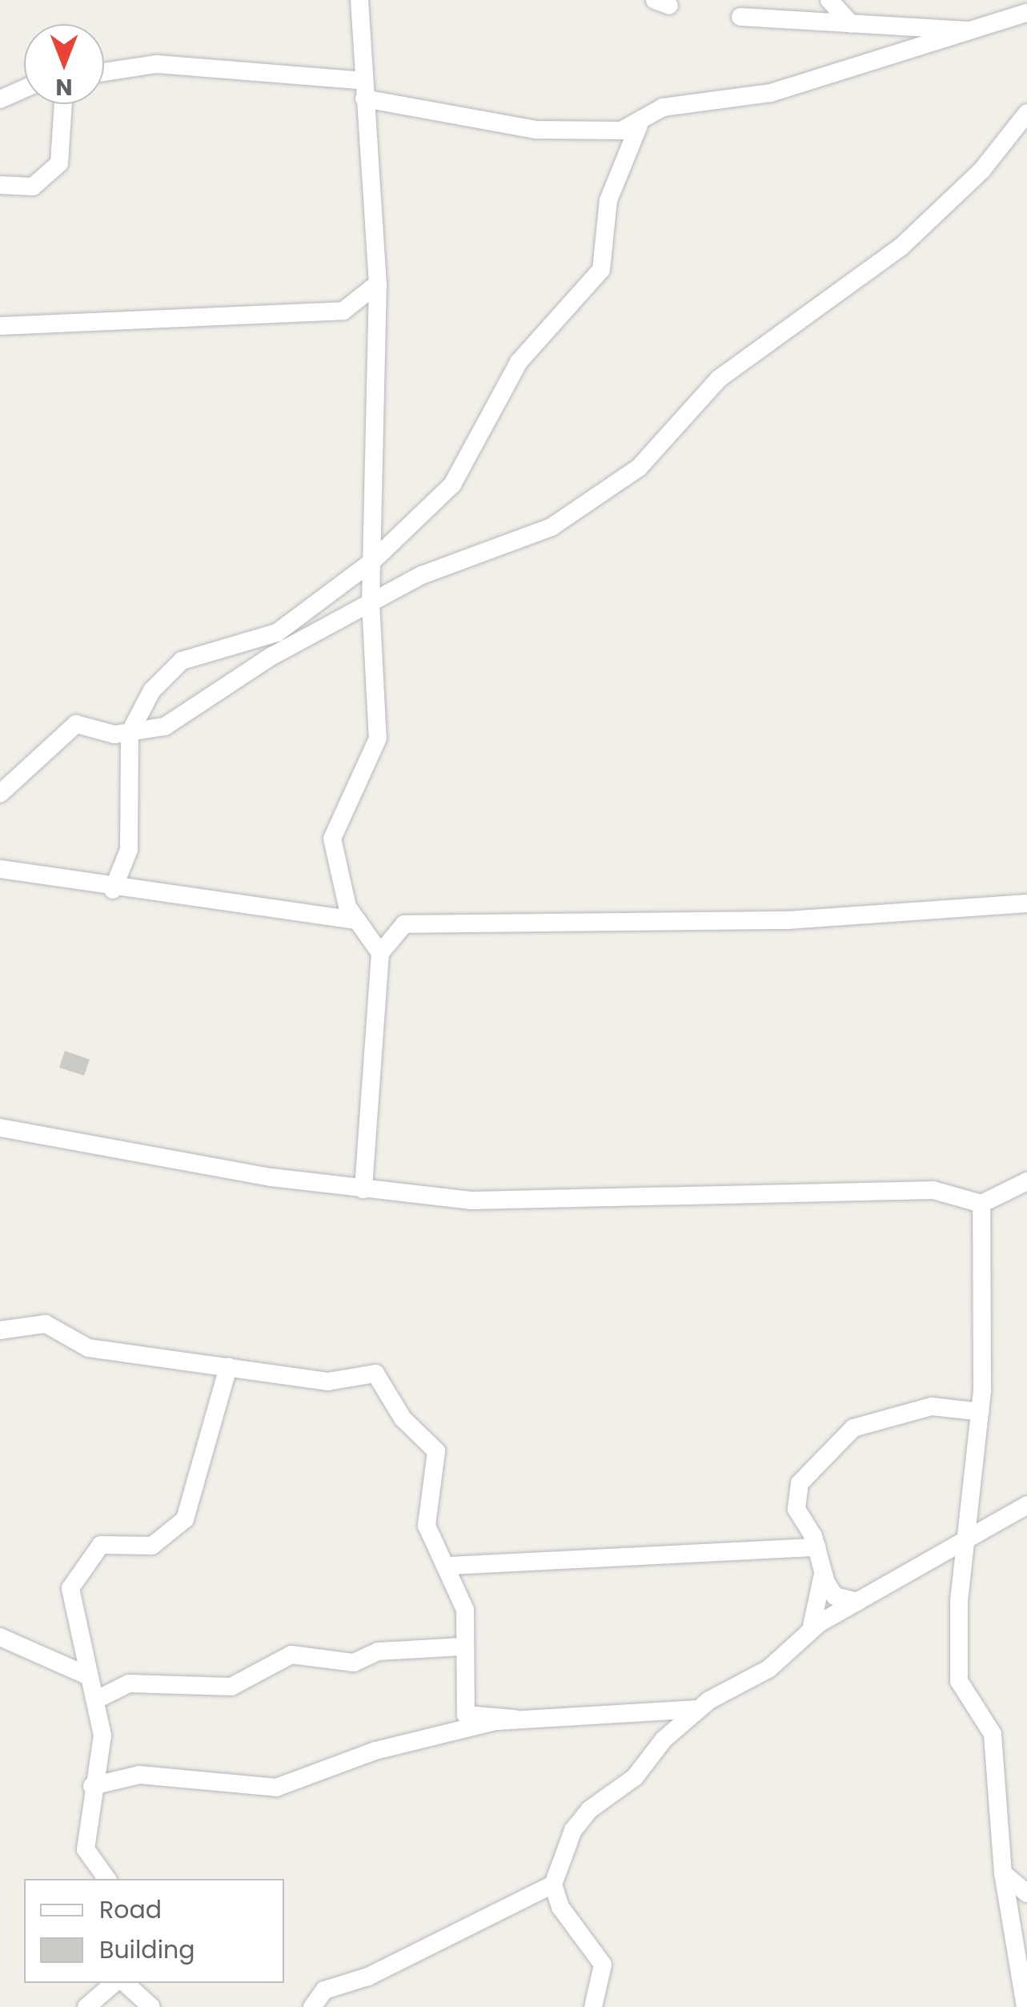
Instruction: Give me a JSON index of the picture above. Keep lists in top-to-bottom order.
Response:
{
  "legend": ["Road", "Building"],
  "north": "bottom"
}
